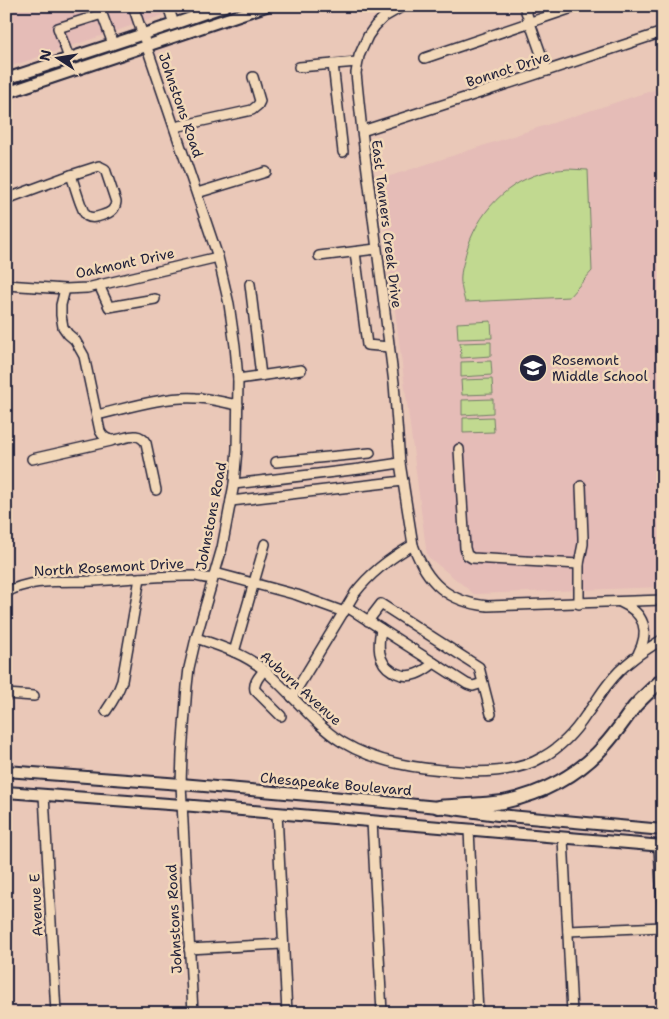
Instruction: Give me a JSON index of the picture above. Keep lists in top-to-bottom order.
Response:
{
  "streets": {
    "main road": ["Chesapeake Boulevard"],
    "street": [
      "Bonnot Drive",
      "Johnstons Road",
      "East Tanners Creek Drive",
      "Oakmont Drive",
      "North Rosemont Drive",
      "Auburn Avenue",
      "Avenue E"
    ]
  },
  "crossings": [
    ["Bonnot Drive", "East Tanners Creek Drive"],
    ["Johnstons Road", "Oakmont Drive"],
    ["Johnstons Road", "North Rosemont Drive"],
    ["Johnstons Road", "Auburn Avenue"],
    ["Johnstons Road", "Chesapeake Boulevard"]
  ],
  "places": {
    "school or university": ["Rosemont Middle School"]
  },
  "north": "left"
}
